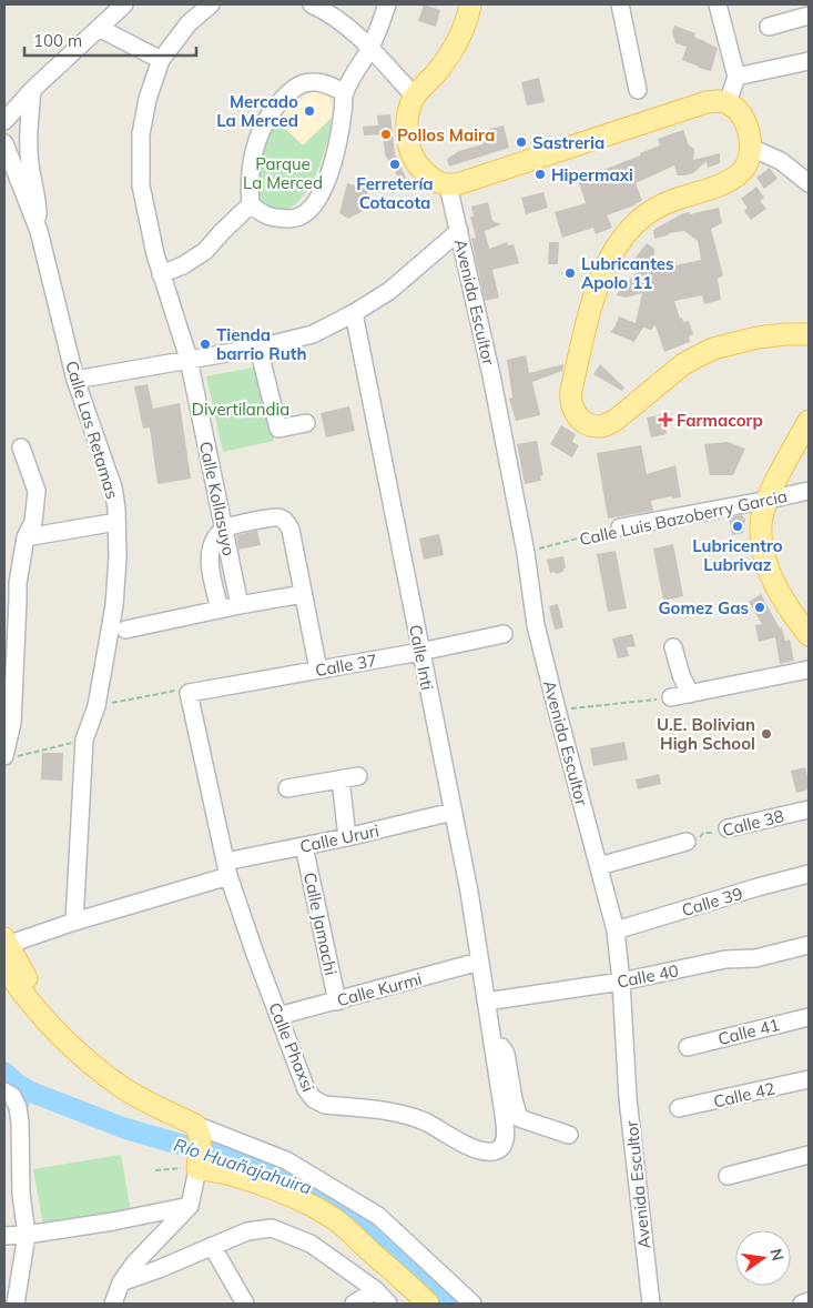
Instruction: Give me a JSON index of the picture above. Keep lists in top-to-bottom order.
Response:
{
  "streets": {
    "street": [
      "Avenida Escultor",
      "Calle Las Retamas",
      "Calle Kollasuyo",
      "Calle Luis Bazoberry Garcia",
      "Calle Inti",
      "Calle 37",
      "Calle 38",
      "Calle Ururi",
      "Calle 39",
      "Calle Jamachi",
      "Calle 40",
      "Calle Kurmi",
      "Calle 41",
      "Calle Phaxsi",
      "Calle 42"
    ]
  },
  "crossings": [
    ["Avenida Escultor", "Calle Luis Bazoberry Garcia"],
    ["Avenida Escultor", "Calle 39"],
    ["Avenida Escultor", "Calle 40"],
    ["Calle Las Retamas", "Calle Ururi"],
    ["Calle Inti", "Calle 37"],
    ["Calle Inti", "Calle Ururi"],
    ["Calle Inti", "Calle 40"],
    ["Calle Inti", "Calle Kurmi"],
    ["Calle Inti", "Calle Phaxsi"],
    ["Calle 37", "Calle Phaxsi"],
    ["Calle Ururi", "Calle Jamachi"],
    ["Calle Ururi", "Calle Phaxsi"],
    ["Calle Jamachi", "Calle Kurmi"],
    ["Calle 40", "Calle Phaxsi"],
    ["Calle Kurmi", "Calle Phaxsi"]
  ],
  "water": ["Río Huañajahuira"],
  "parks": ["Parque La Merced", "Divertilandia"],
  "places": {
    "other": [
      "Mercado La Merced",
      "Pollos Maira",
      "Sastreria",
      "Ferretería Cotacota",
      "Hipermaxi",
      "Lubricantes Apolo 11",
      "Tienda barrio Ruth",
      "Lubricentro Lubrivaz",
      "Gomez Gas",
      "U.E. Bolivian High School"
    ],
    "health": ["Farmacorp"]
  },
  "scale_bar": "100 m",
  "north": "right"
}
